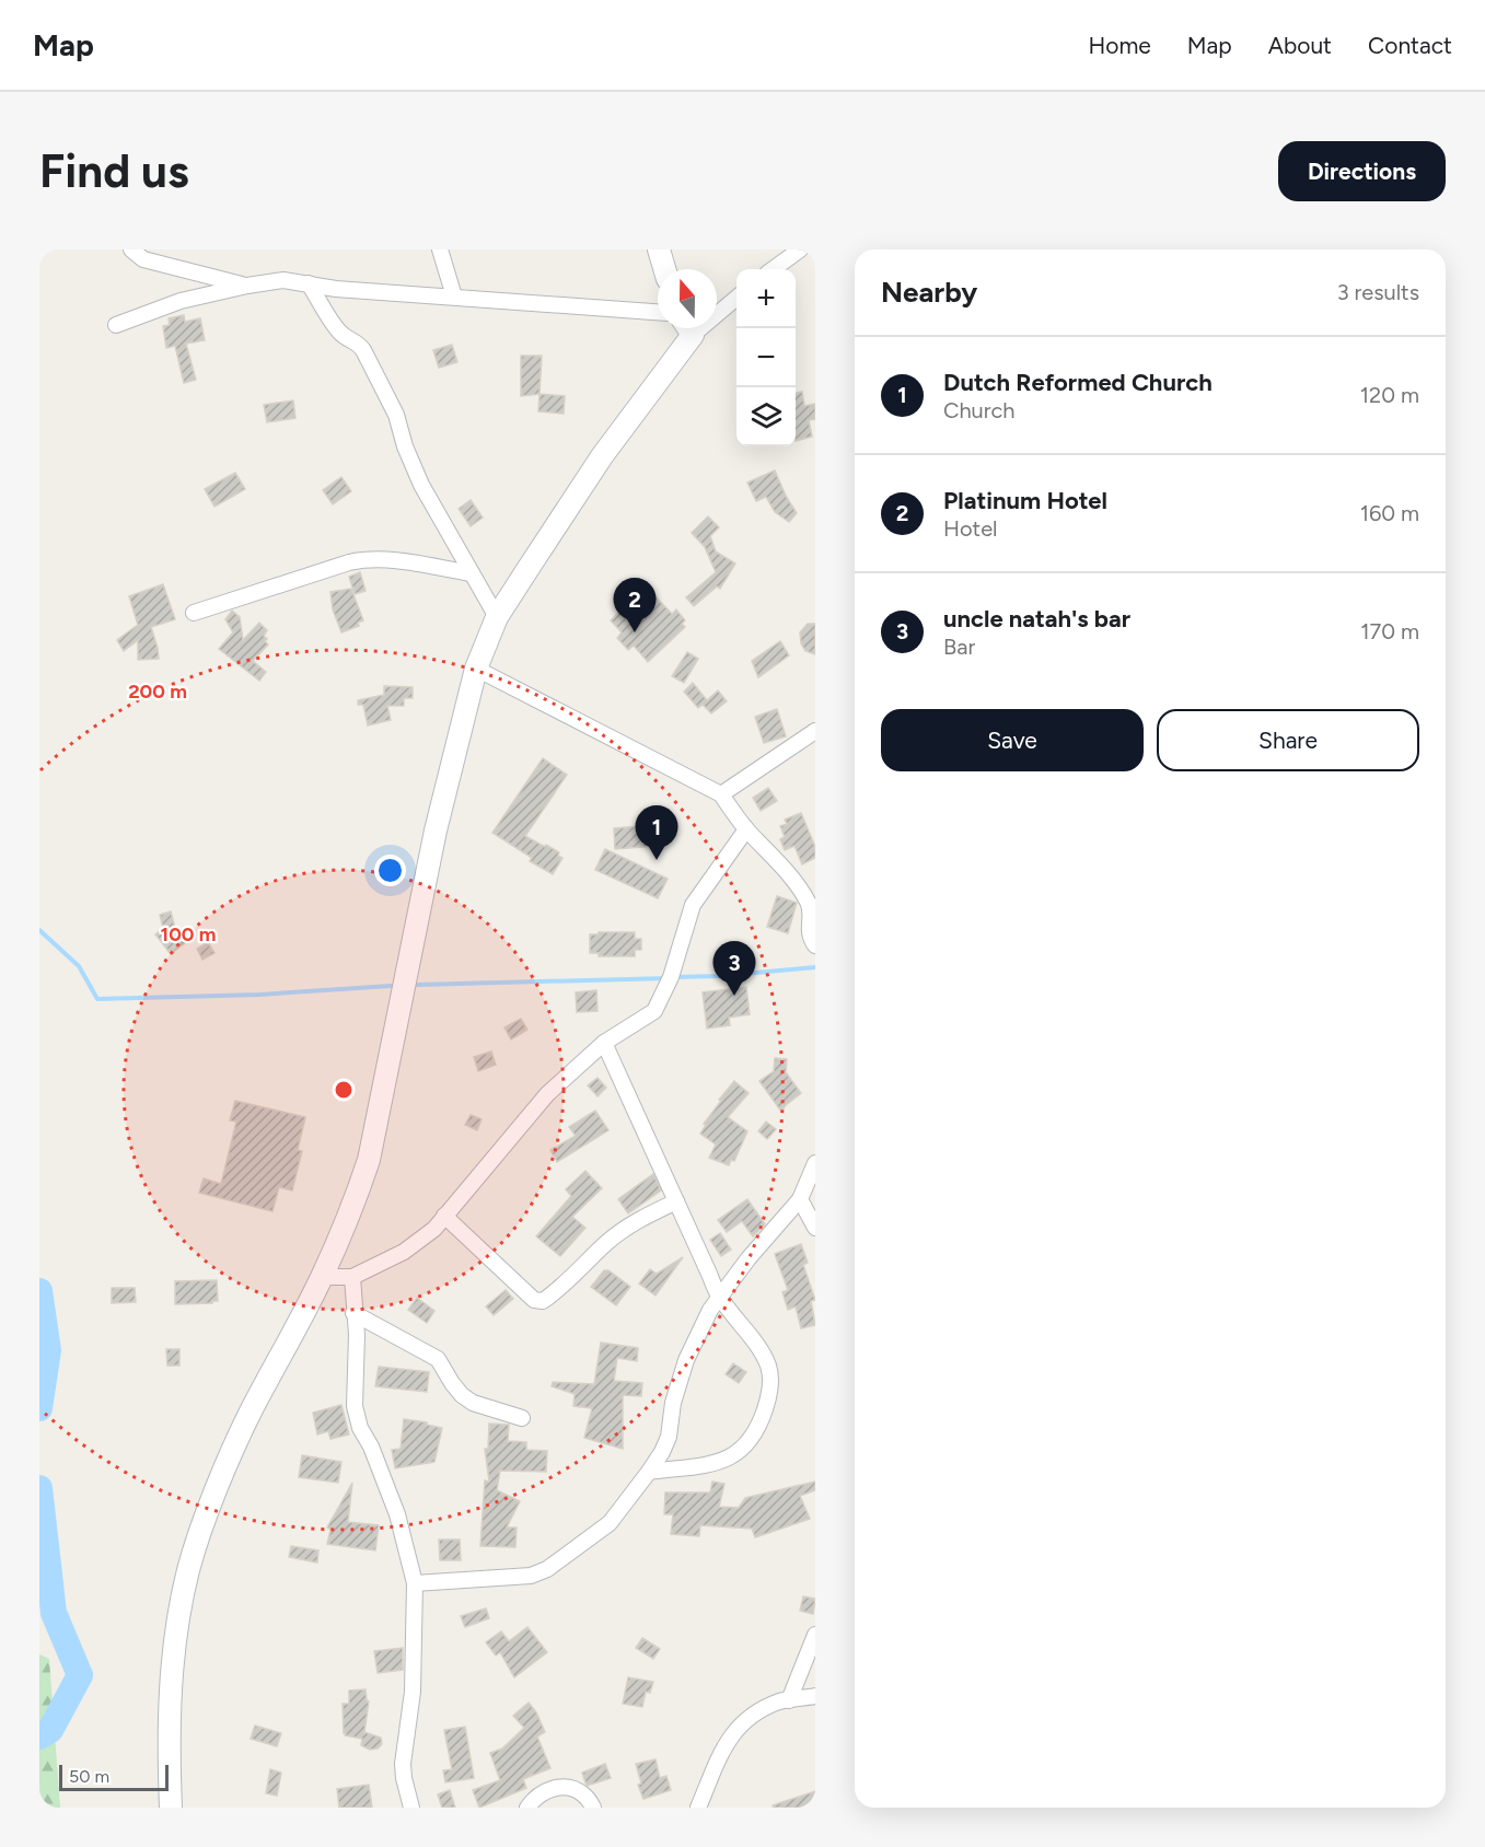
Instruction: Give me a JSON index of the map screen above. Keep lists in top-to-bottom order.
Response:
{
  "scale_bar": "50 m",
  "north": "top",
  "page": {
    "header": "Map",
    "nav": [
      "Home",
      "Map",
      "About",
      "Contact"
    ],
    "buttons": [
      "Directions",
      ["Save", "Share"]
    ],
    "title": "Find us",
    "heading": ["Nearby", "3 results"],
    "map_buttons": ["+", "−"],
    "list": [
      {
        "mark": "1",
        "name": "Dutch Reformed Church",
        "note": "Church",
        "value": "120 m"
      },
      {
        "mark": "2",
        "name": "Platinum Hotel",
        "note": "Hotel",
        "value": "160 m"
      },
      {
        "mark": "3",
        "name": "uncle natah's bar",
        "note": "Bar",
        "value": "170 m"
      }
    ],
    "pins": ["2", "1", "3"],
    "scale": "50 m"
  },
  "rings": ["200 m", "100 m"]
}
